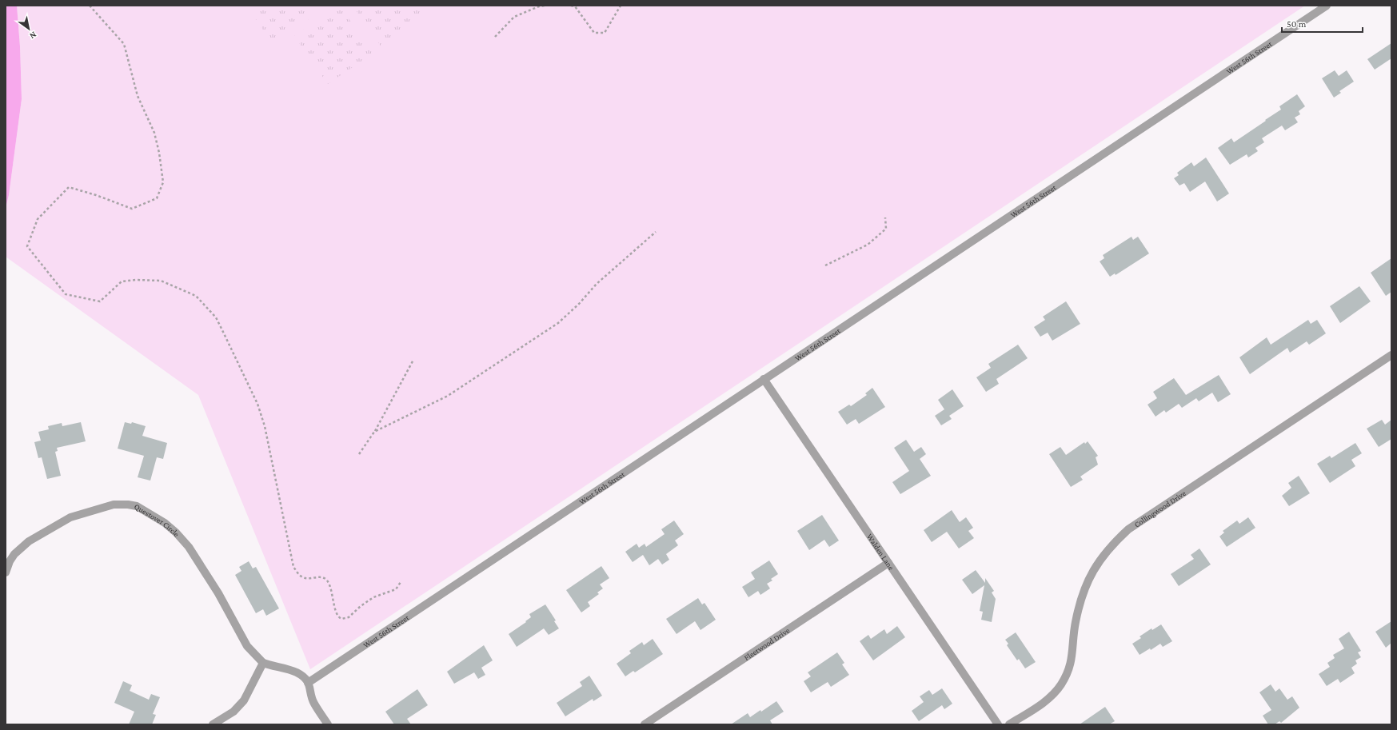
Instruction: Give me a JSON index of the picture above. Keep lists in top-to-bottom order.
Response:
{
  "streets": {
    "street": [
      "West 56th Street",
      "Collingwood Drive",
      "Questover Circle",
      "Walden Lane",
      "Fleetwood Drive"
    ]
  },
  "crossings": [
    ["West 56th Street", "Questover Circle"],
    ["West 56th Street", "Walden Lane"],
    ["Walden Lane", "Fleetwood Drive"]
  ],
  "scale_bar": "50 m",
  "north": "bottom right"
}
